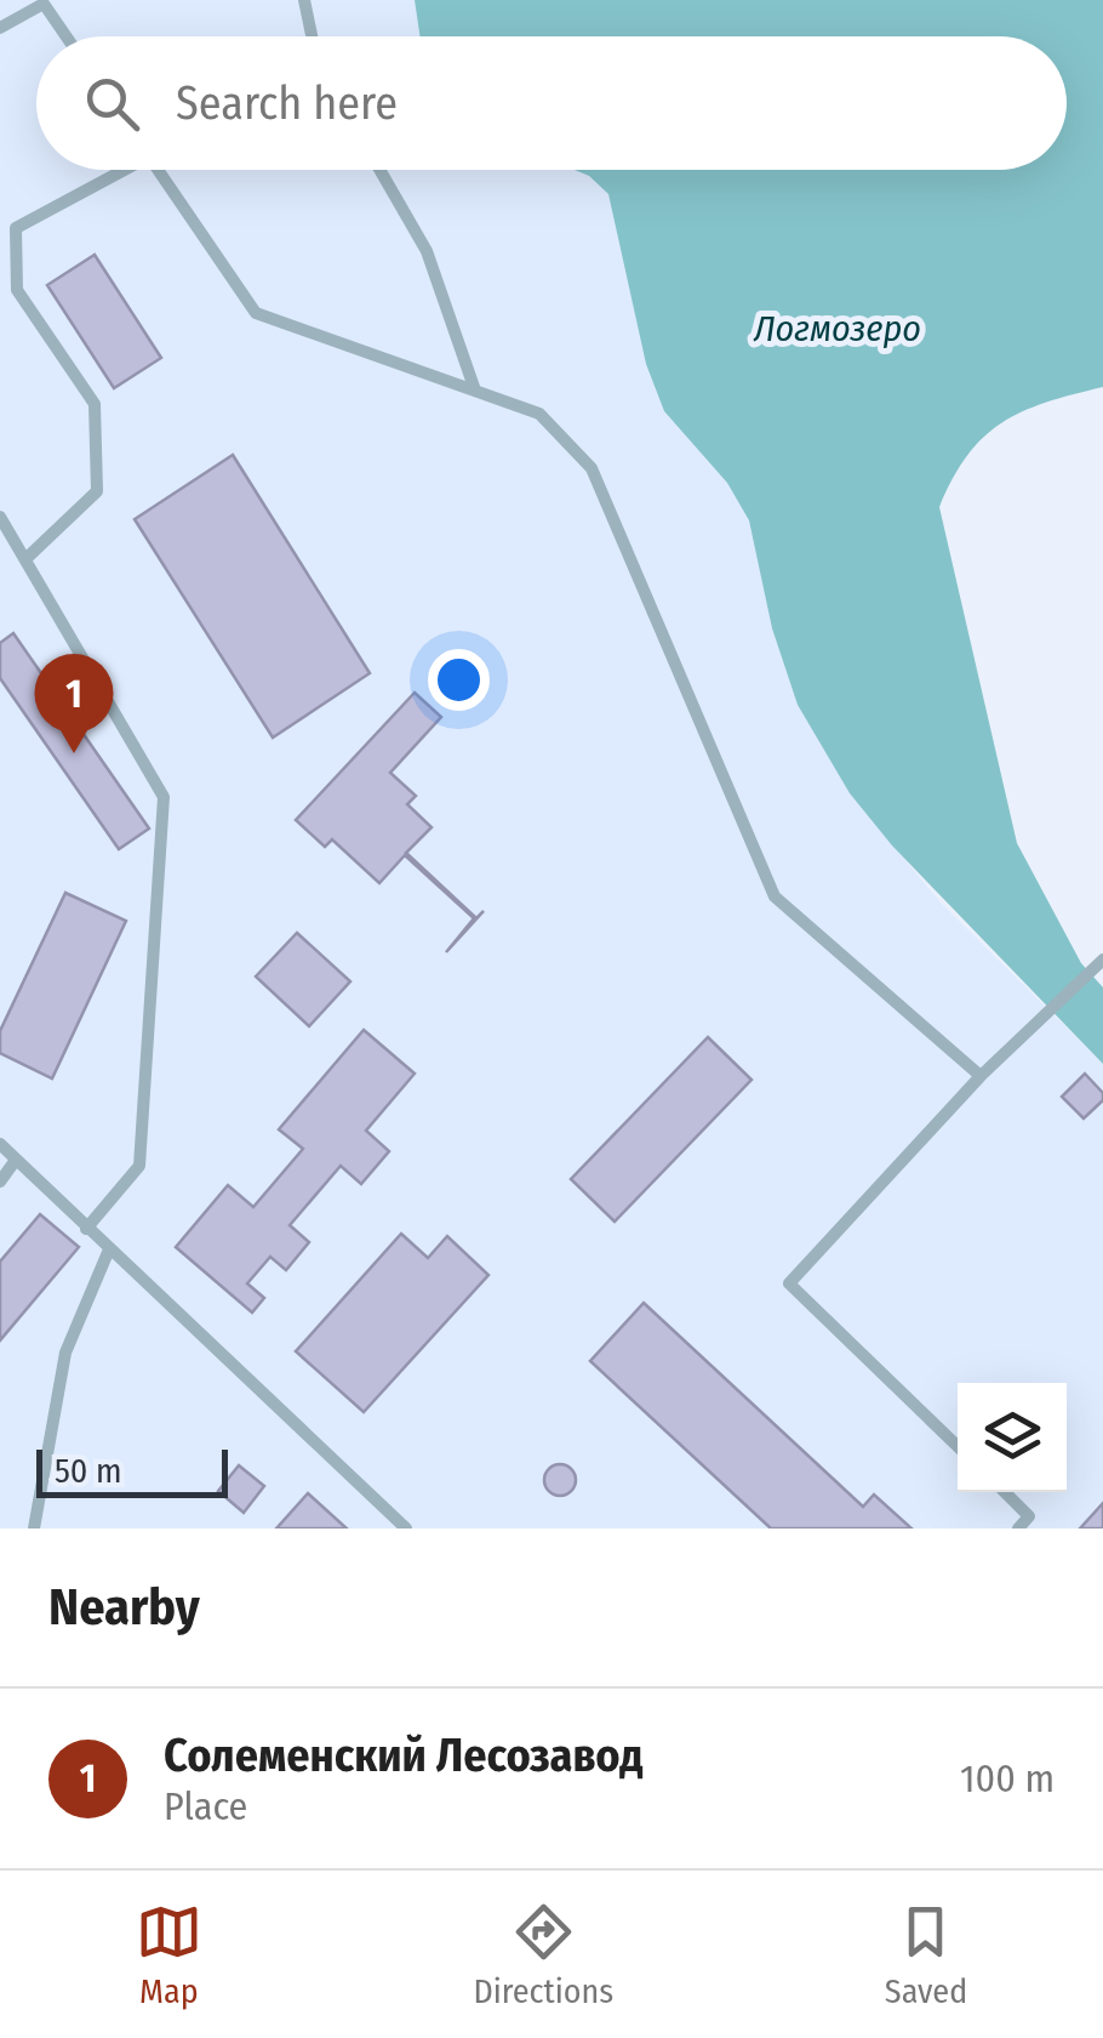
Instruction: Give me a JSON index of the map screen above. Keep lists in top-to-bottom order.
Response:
{
  "water": ["Логмозеро"],
  "scale_bar": "50 m",
  "page": {
    "search": "Search here",
    "pins": "1",
    "scale": "50 m",
    "heading": "Nearby",
    "list": [
      {
        "mark": "1",
        "name": "Солеменский Лесозавод",
        "note": "Place",
        "value": "100 m"
      }
    ],
    "nav": ["Map", "Directions", "Saved"]
  }
}
